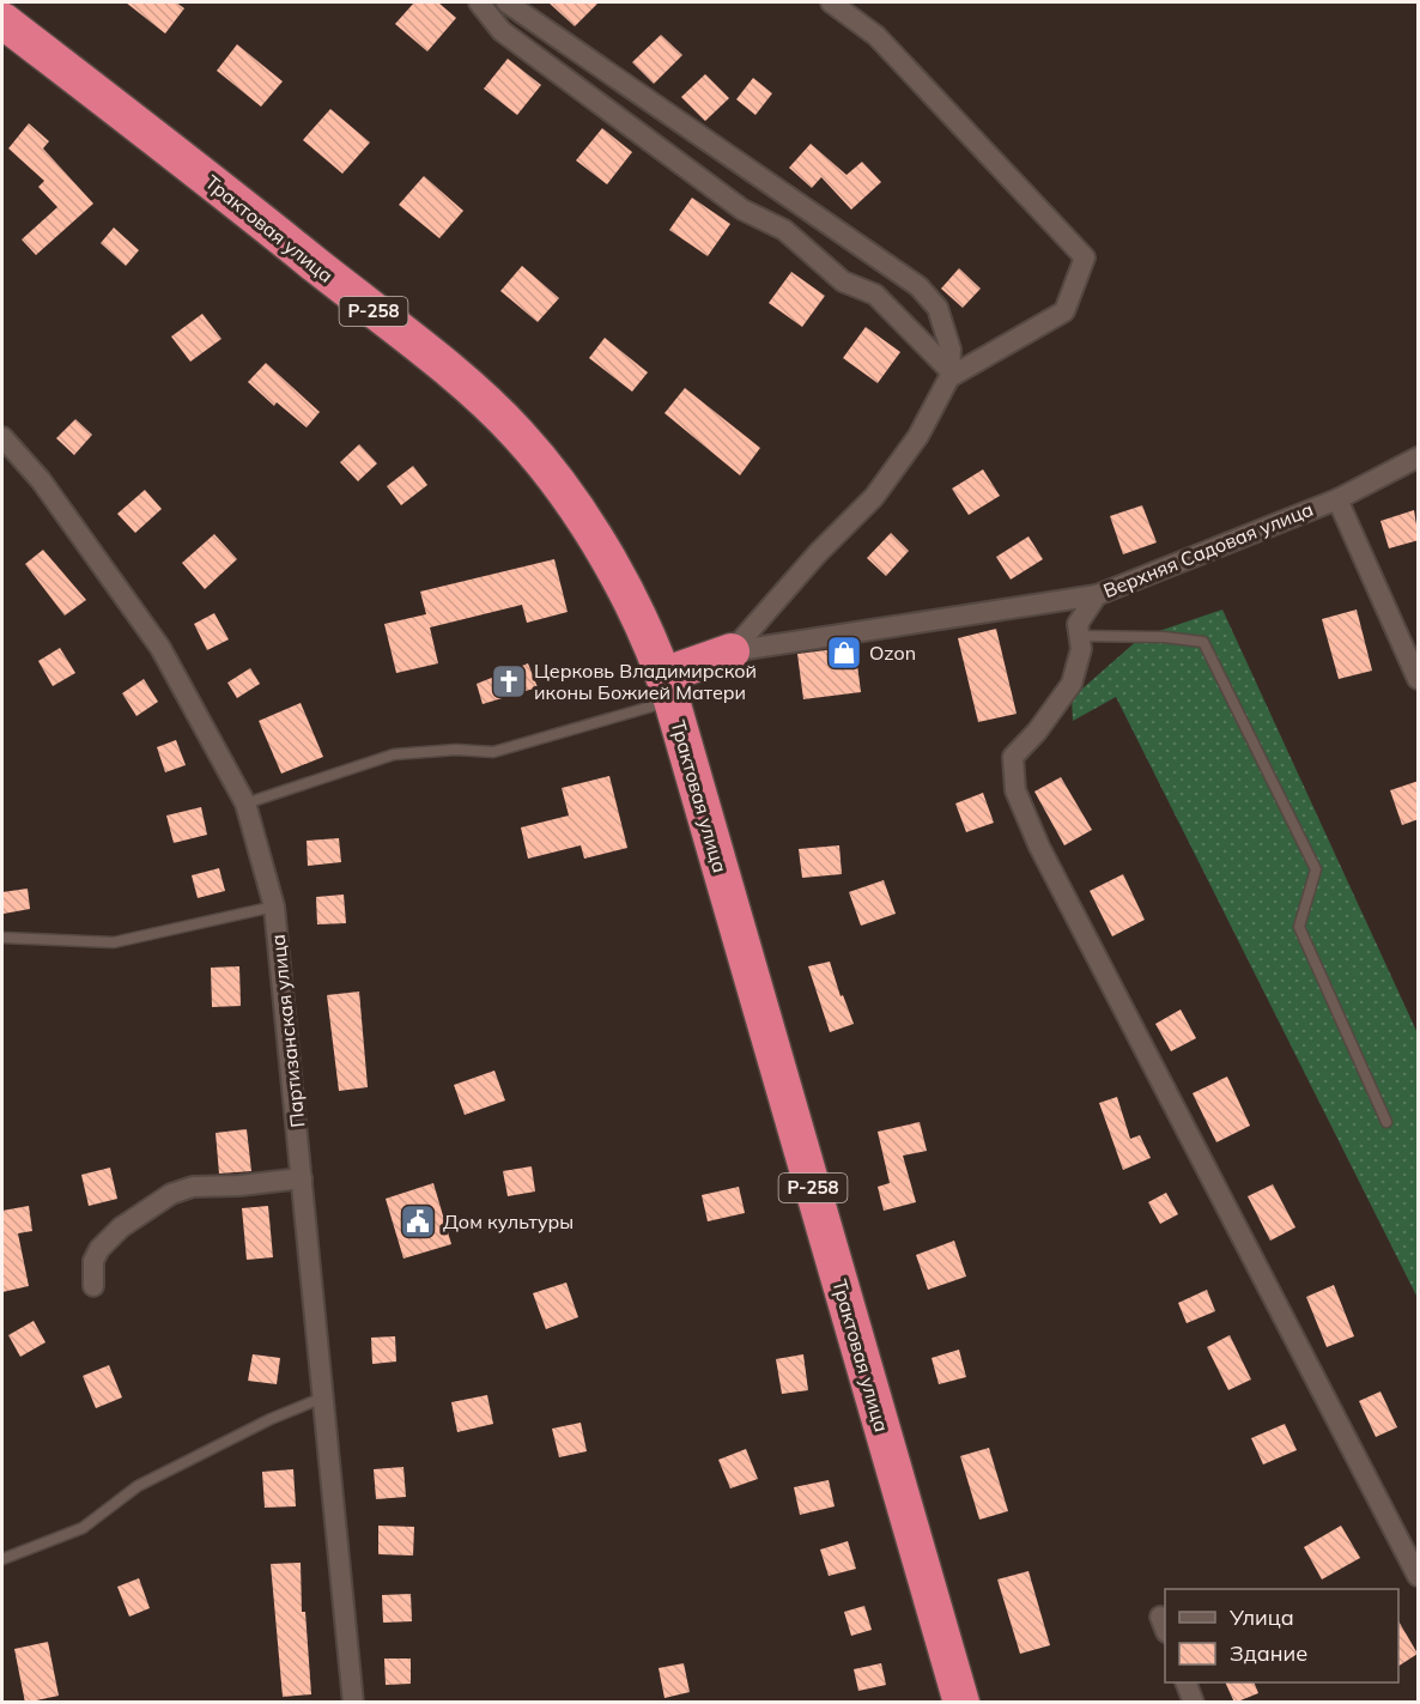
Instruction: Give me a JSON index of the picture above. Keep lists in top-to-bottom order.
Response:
{
  "streets": {
    "highway": ["Трактовая улица", "Р-258"],
    "street": ["Верхняя Садовая улица", "Партизанская улица"]
  },
  "places": {
    "shop": ["Ozon"],
    "church": ["Церковь Владимирской иконы Божией Матери"],
    "public building": ["Дом культуры"]
  },
  "legend": ["Улица", "Здание"]
}
